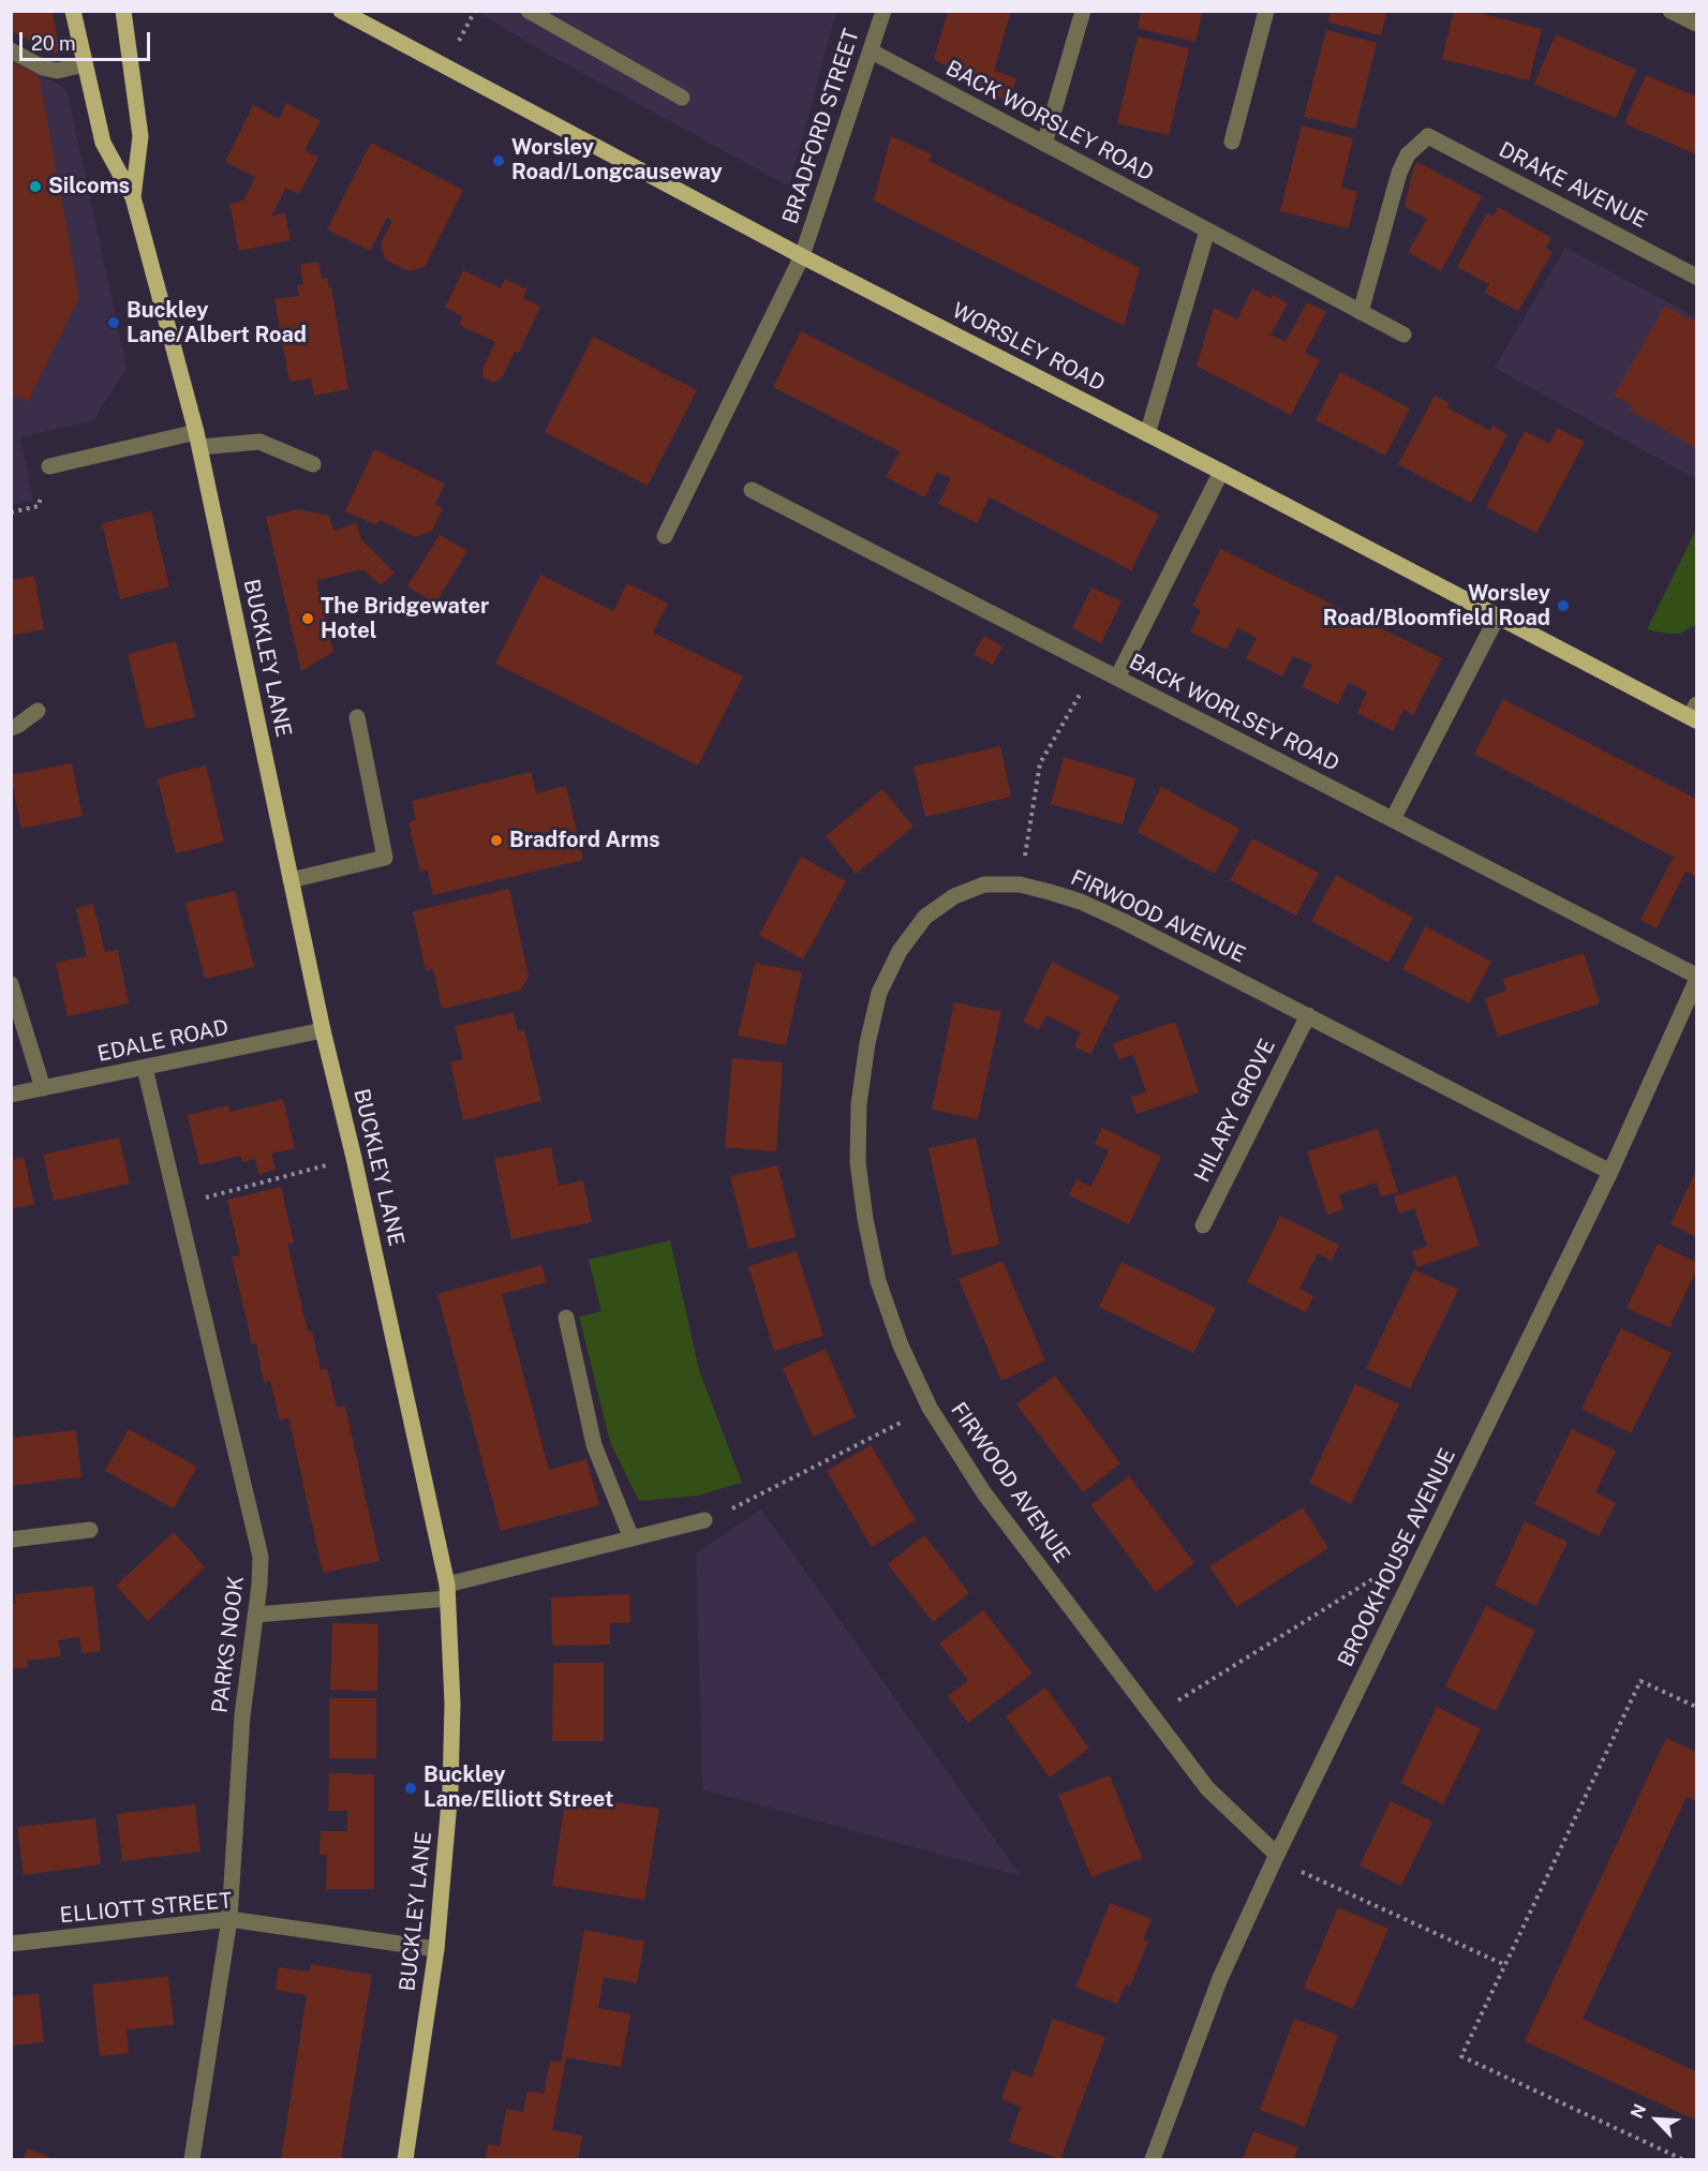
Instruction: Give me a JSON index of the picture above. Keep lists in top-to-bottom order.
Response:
{
  "streets": {
    "main road": ["WORSLEY ROAD", "BUCKLEY LANE"],
    "street": [
      "BACK WORSLEY ROAD",
      "BRADFORD STREET",
      "DRAKE AVENUE",
      "BACK WORLSEY ROAD",
      "FIRWOOD AVENUE",
      "EDALE ROAD",
      "HILARY GROVE",
      "BROOKHOUSE AVENUE",
      "PARKS NOOK",
      "ELLIOTT STREET"
    ]
  },
  "crossings": [
    ["BACK WORSLEY ROAD", "BRADFORD STREET"],
    ["BACK WORSLEY ROAD", "DRAKE AVENUE"],
    ["BRADFORD STREET", "WORSLEY ROAD"],
    ["BUCKLEY LANE", "EDALE ROAD"],
    ["BUCKLEY LANE", "ELLIOTT STREET"],
    ["FIRWOOD AVENUE", "HILARY GROVE"],
    ["FIRWOOD AVENUE", "BROOKHOUSE AVENUE"],
    ["EDALE ROAD", "PARKS NOOK"],
    ["PARKS NOOK", "ELLIOTT STREET"]
  ],
  "places": [
    "Worsley Road/Longcauseway",
    "Silcoms",
    "Buckley Lane/Albert Road",
    "Worsley Road/Bloomfield Road",
    "The Bridgewater Hotel",
    "Bradford Arms",
    "Buckley Lane/Elliott Street"
  ],
  "scale_bar": "20 m",
  "north": "top left"
}
